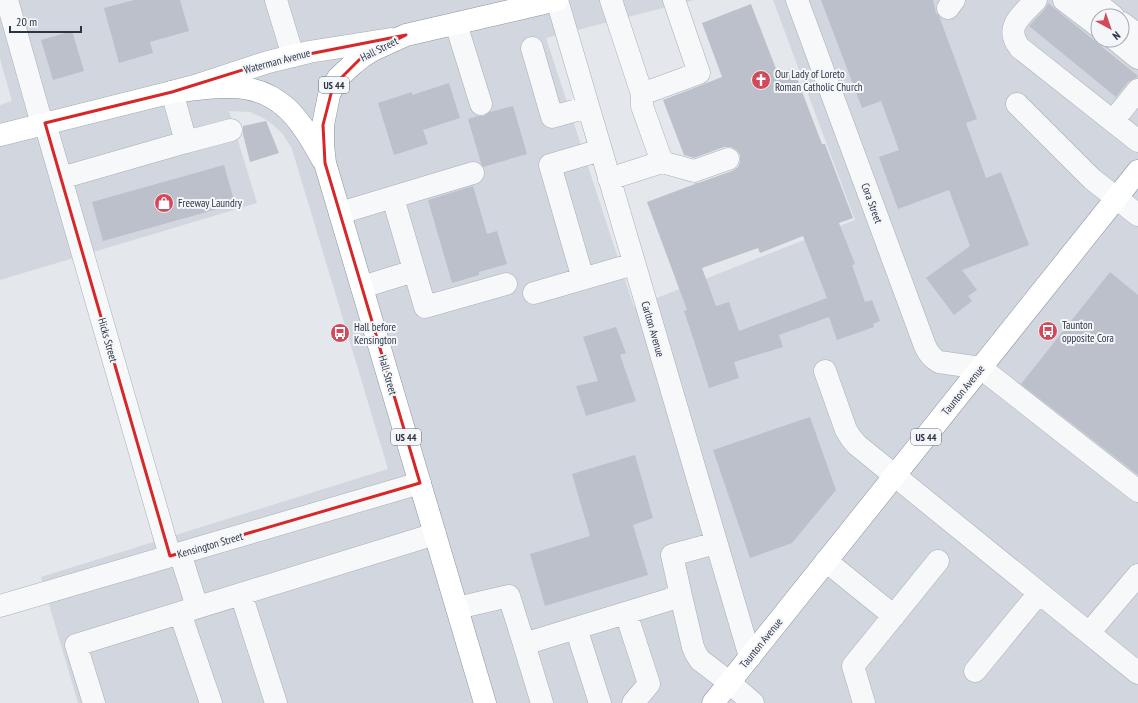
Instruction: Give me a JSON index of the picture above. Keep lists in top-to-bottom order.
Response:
{
  "streets": {
    "main road": [
      "Hall Street",
      "Waterman Avenue",
      "US 44",
      "Taunton Avenue"
    ],
    "street": [
      "Cora Street",
      "Carlton Avenue",
      "Hicks Street",
      "Kensington Street"
    ]
  },
  "crossings": [
    ["Hall Street", "Waterman Avenue"],
    ["Hall Street", "Kensington Street"],
    ["Waterman Avenue", "Carlton Avenue"],
    ["Waterman Avenue", "Hicks Street"],
    ["Cora Street", "Taunton Avenue"],
    ["Carlton Avenue", "Taunton Avenue"],
    ["Hicks Street", "Kensington Street"]
  ],
  "places": {
    "church": ["Our Lady of Loreto Roman Catholic Church"],
    "shop": ["Freeway Laundry"],
    "bus stop": ["Taunton opposite Cora", "Hall before Kensington"]
  },
  "scale_bar": "20 m",
  "north": "bottom right"
}
